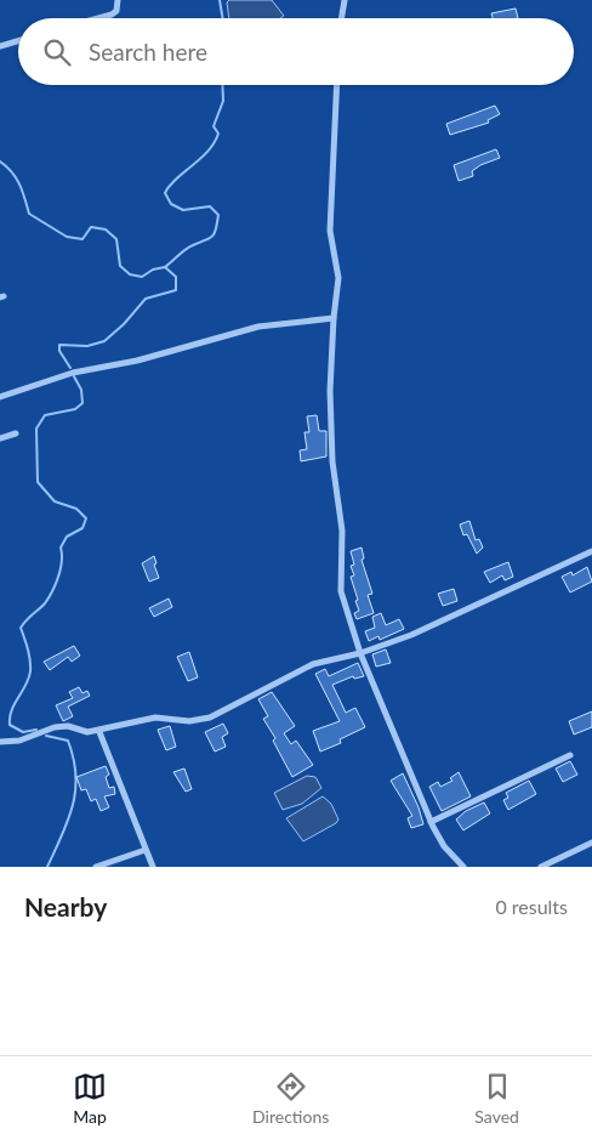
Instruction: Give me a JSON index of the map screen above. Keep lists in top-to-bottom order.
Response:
{
  "page": {
    "search": "Search here",
    "heading": ["Nearby", "0 results"],
    "nav": ["Map", "Directions", "Saved"]
  }
}
